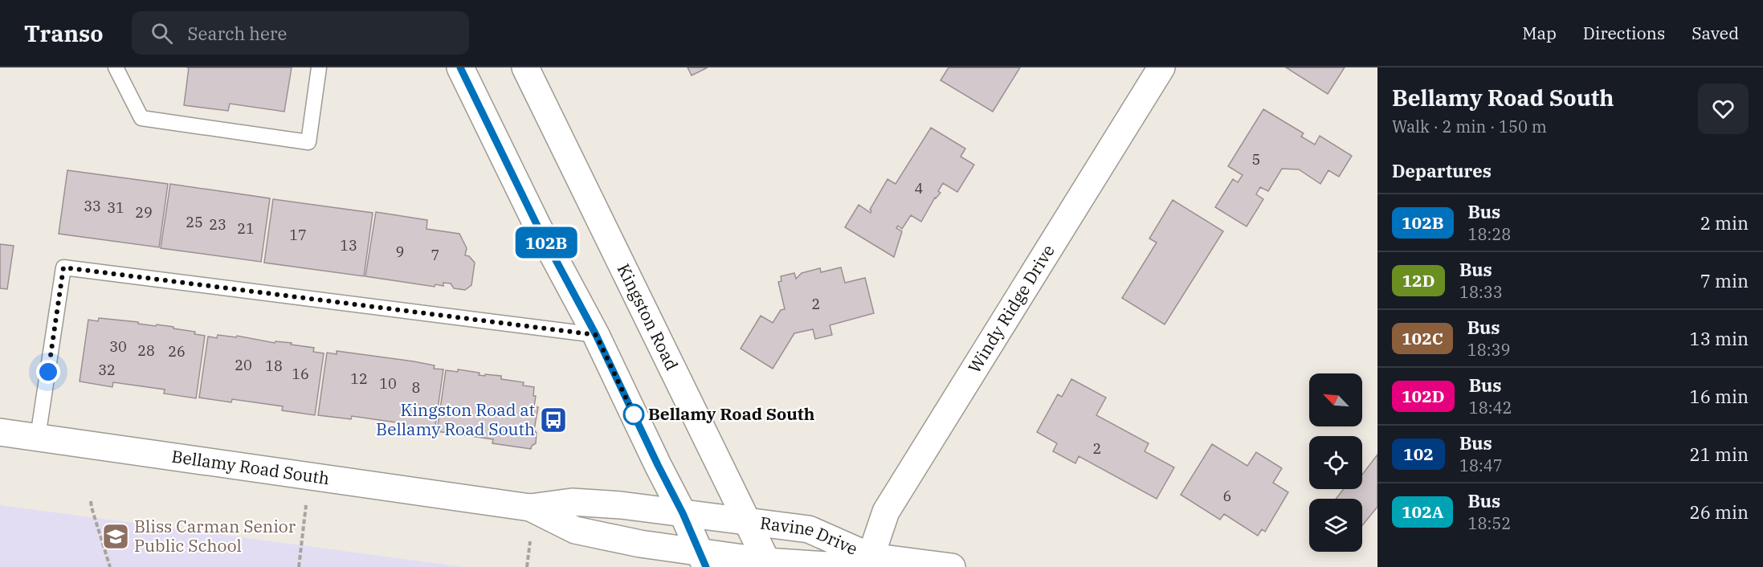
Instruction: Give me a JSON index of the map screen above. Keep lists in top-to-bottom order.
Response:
{
  "streets": {
    "street": [
      "Windy Ridge Drive",
      "Kingston Road",
      "Bellamy Road South",
      "Ravine Drive"
    ]
  },
  "crossings": [
    ["Windy Ridge Drive", "Ravine Drive"],
    ["Kingston Road", "Bellamy Road South"],
    ["Kingston Road", "Ravine Drive"],
    ["Bellamy Road South", "Ravine Drive"]
  ],
  "places": {
    "other": ["Bellamy Road South"],
    "bus stop": ["Kingston Road at Bellamy Road South"],
    "school or university": ["Bliss Carman Senior Public School"]
  },
  "lines": ["bus line 102B"],
  "house_numbers": [
    "5",
    "4",
    "33",
    "31",
    "29",
    "25",
    "23",
    "21",
    "17",
    "13",
    "9",
    "7",
    "2",
    "30",
    "28",
    "26",
    "20",
    "18",
    "32",
    "16",
    "12",
    "10",
    "8",
    "2",
    "6"
  ],
  "north": "top left",
  "page": {
    "header": "Transo",
    "search": "Search here",
    "nav": ["Map", "Directions", "Saved"],
    "on_map": "102B",
    "heading": [
      ["Bellamy Road South", "Walk · 2 min · 150 m"],
      "Departures"
    ],
    "list": [
      {
        "mark": "102B",
        "name": "Bus",
        "note": "18:28",
        "value": "2 min"
      },
      {
        "mark": "12D",
        "name": "Bus",
        "note": "18:33",
        "value": "7 min"
      },
      {
        "mark": "102C",
        "name": "Bus",
        "note": "18:39",
        "value": "13 min"
      },
      {
        "mark": "102D",
        "name": "Bus",
        "note": "18:42",
        "value": "16 min"
      },
      {
        "mark": "102",
        "name": "Bus",
        "note": "18:47",
        "value": "21 min"
      },
      {
        "mark": "102A",
        "name": "Bus",
        "note": "18:52",
        "value": "26 min"
      }
    ]
  }
}
